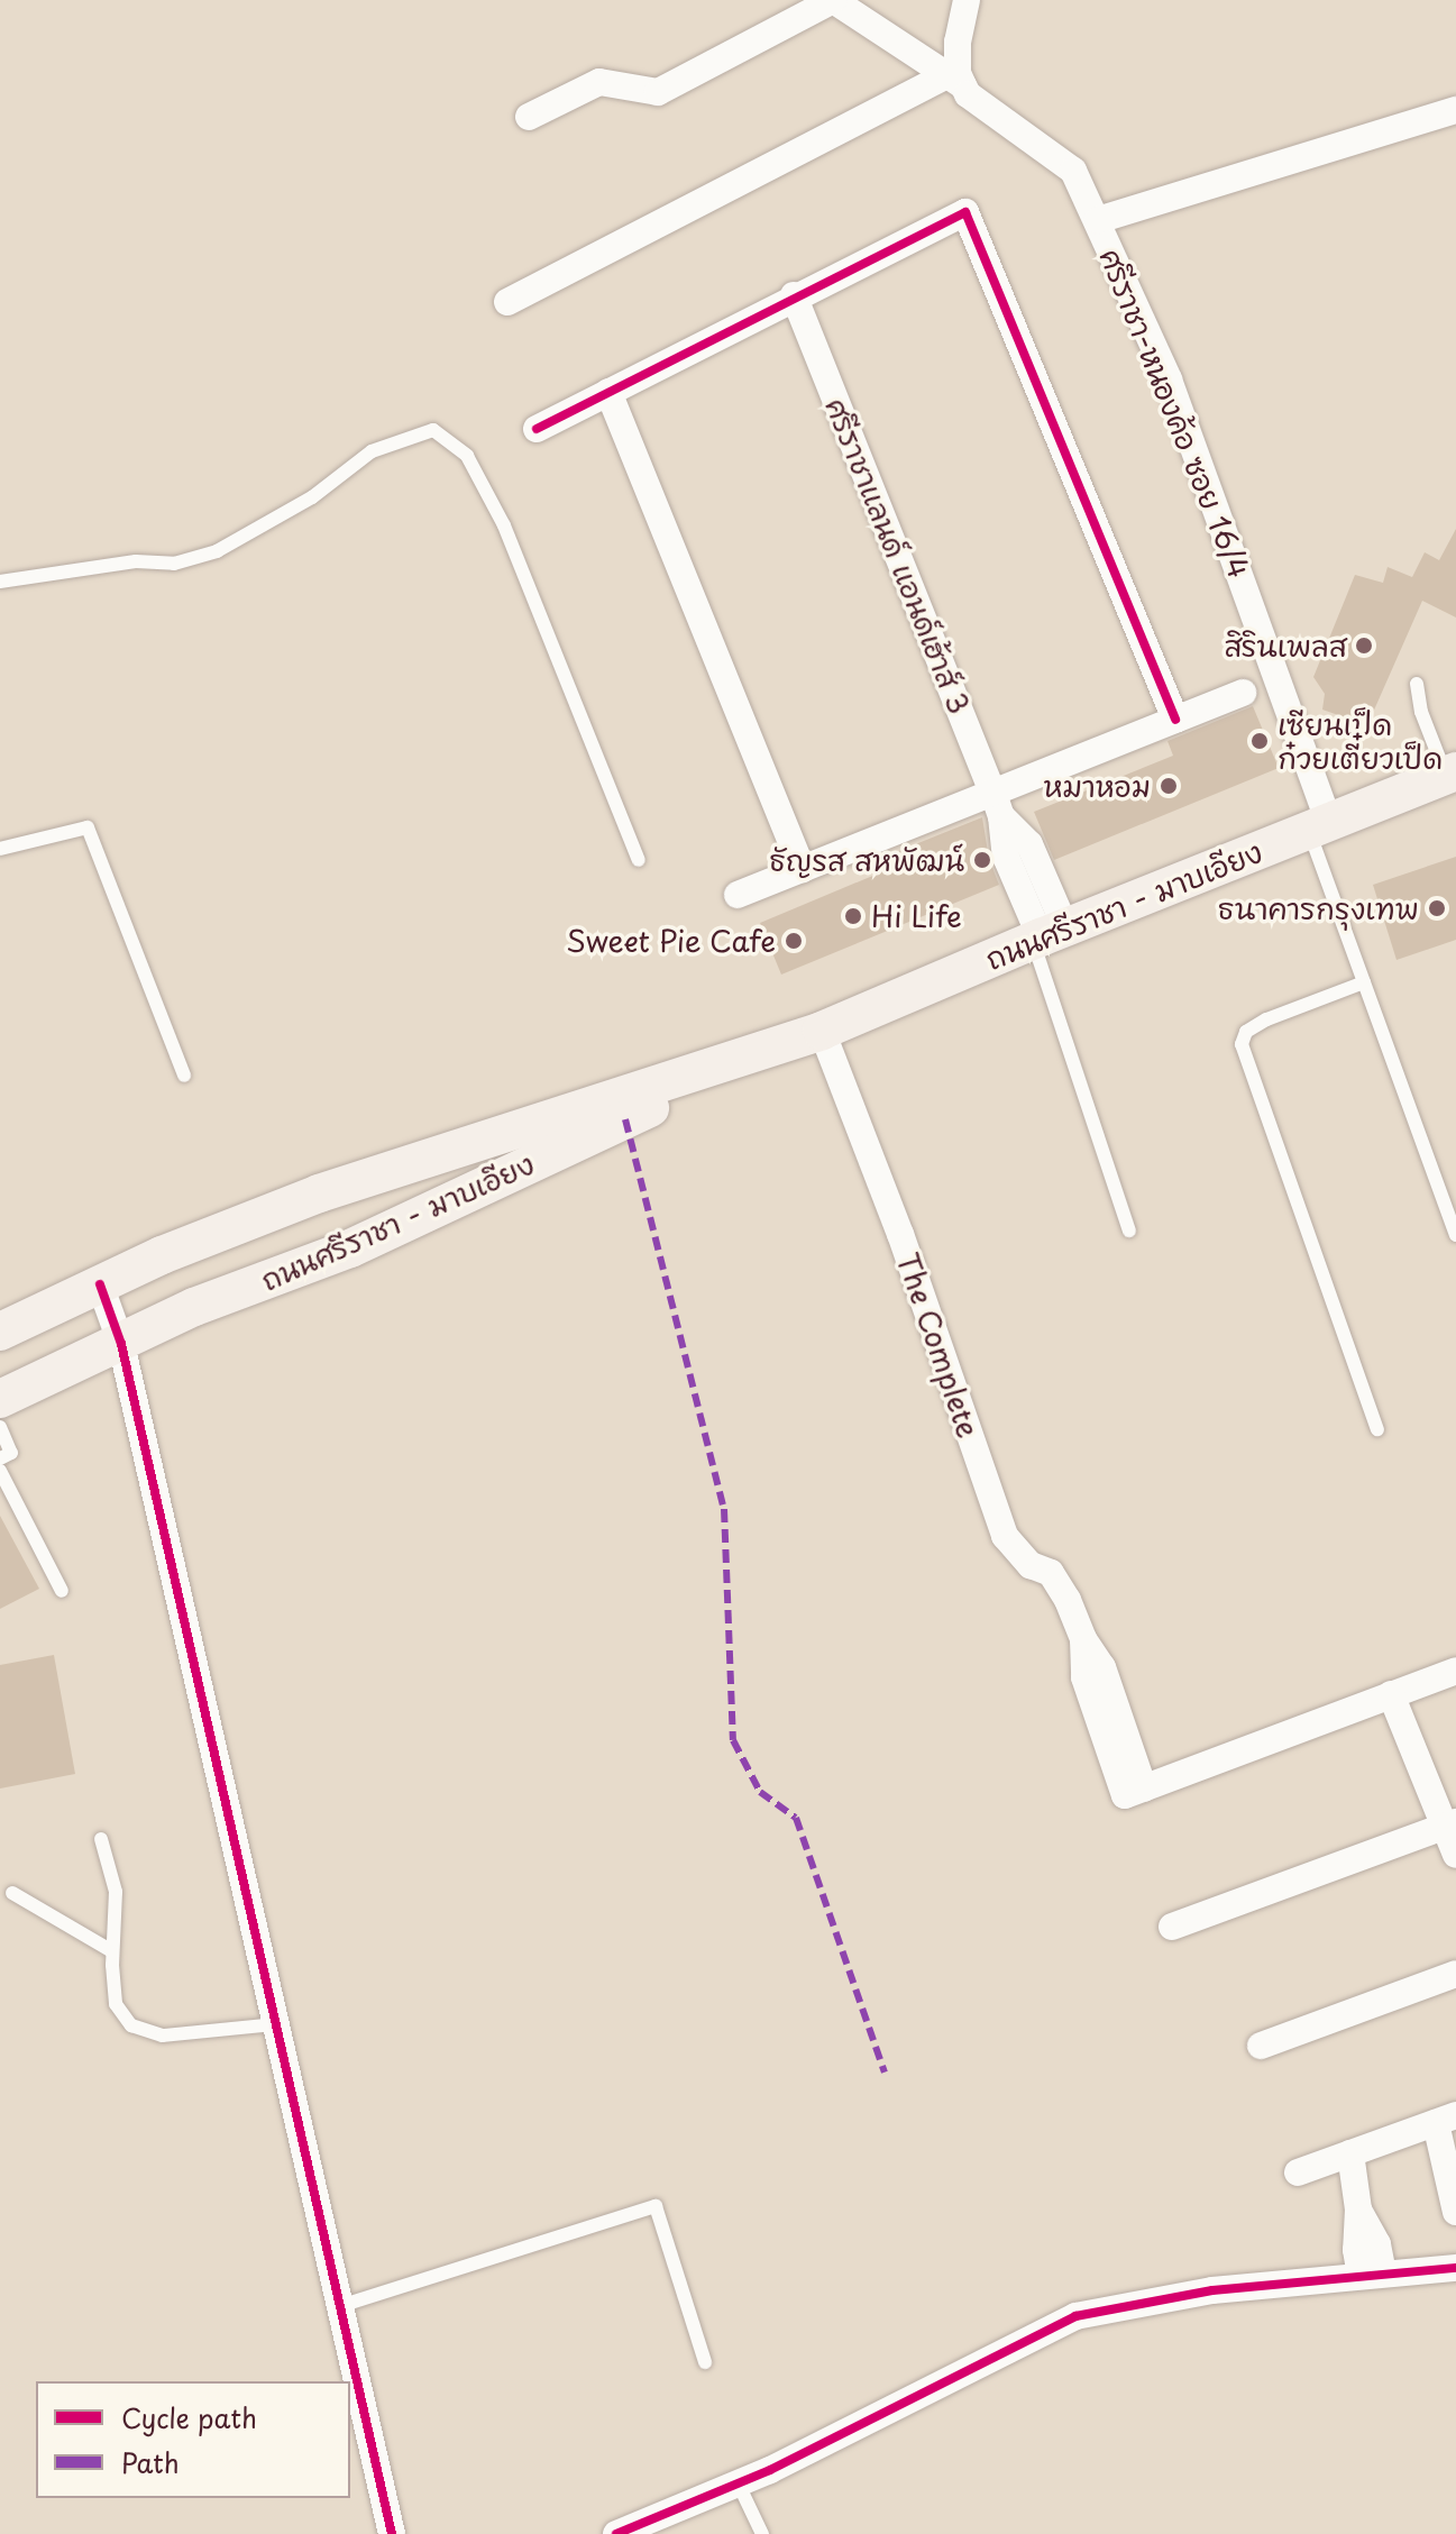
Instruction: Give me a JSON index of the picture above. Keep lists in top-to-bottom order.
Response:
{
  "streets": {
    "main road": ["ถนนศรีราชา - มาบเอียง"],
    "street": ["ศรีราชา-หนองค้อ ซอย 16/4", "ศรีราชาแลนด์ แอนด์เฮ้าส์ 3", "The Complete"]
  },
  "crossings": [
    ["ศรีราชา-หนองค้อ ซอย 16/4", "ถนนศรีราชา - มาบเอียง"],
    ["ศรีราชาแลนด์ แอนด์เฮ้าส์ 3", "ถนนศรีราชา - มาบเอียง"],
    ["ถนนศรีราชา - มาบเอียง", "The Complete"]
  ],
  "places": [
    "สิรินเพลส",
    "เซียนเป็ด ก๋วยเตี๋ยวเป็ด",
    "หมาหอม",
    "ธัญรส สหพัฒน์",
    "ธนาคารกรุงเทพ",
    "Hi Life",
    "Sweet Pie Cafe"
  ],
  "legend": ["Cycle path", "Path"]
}
